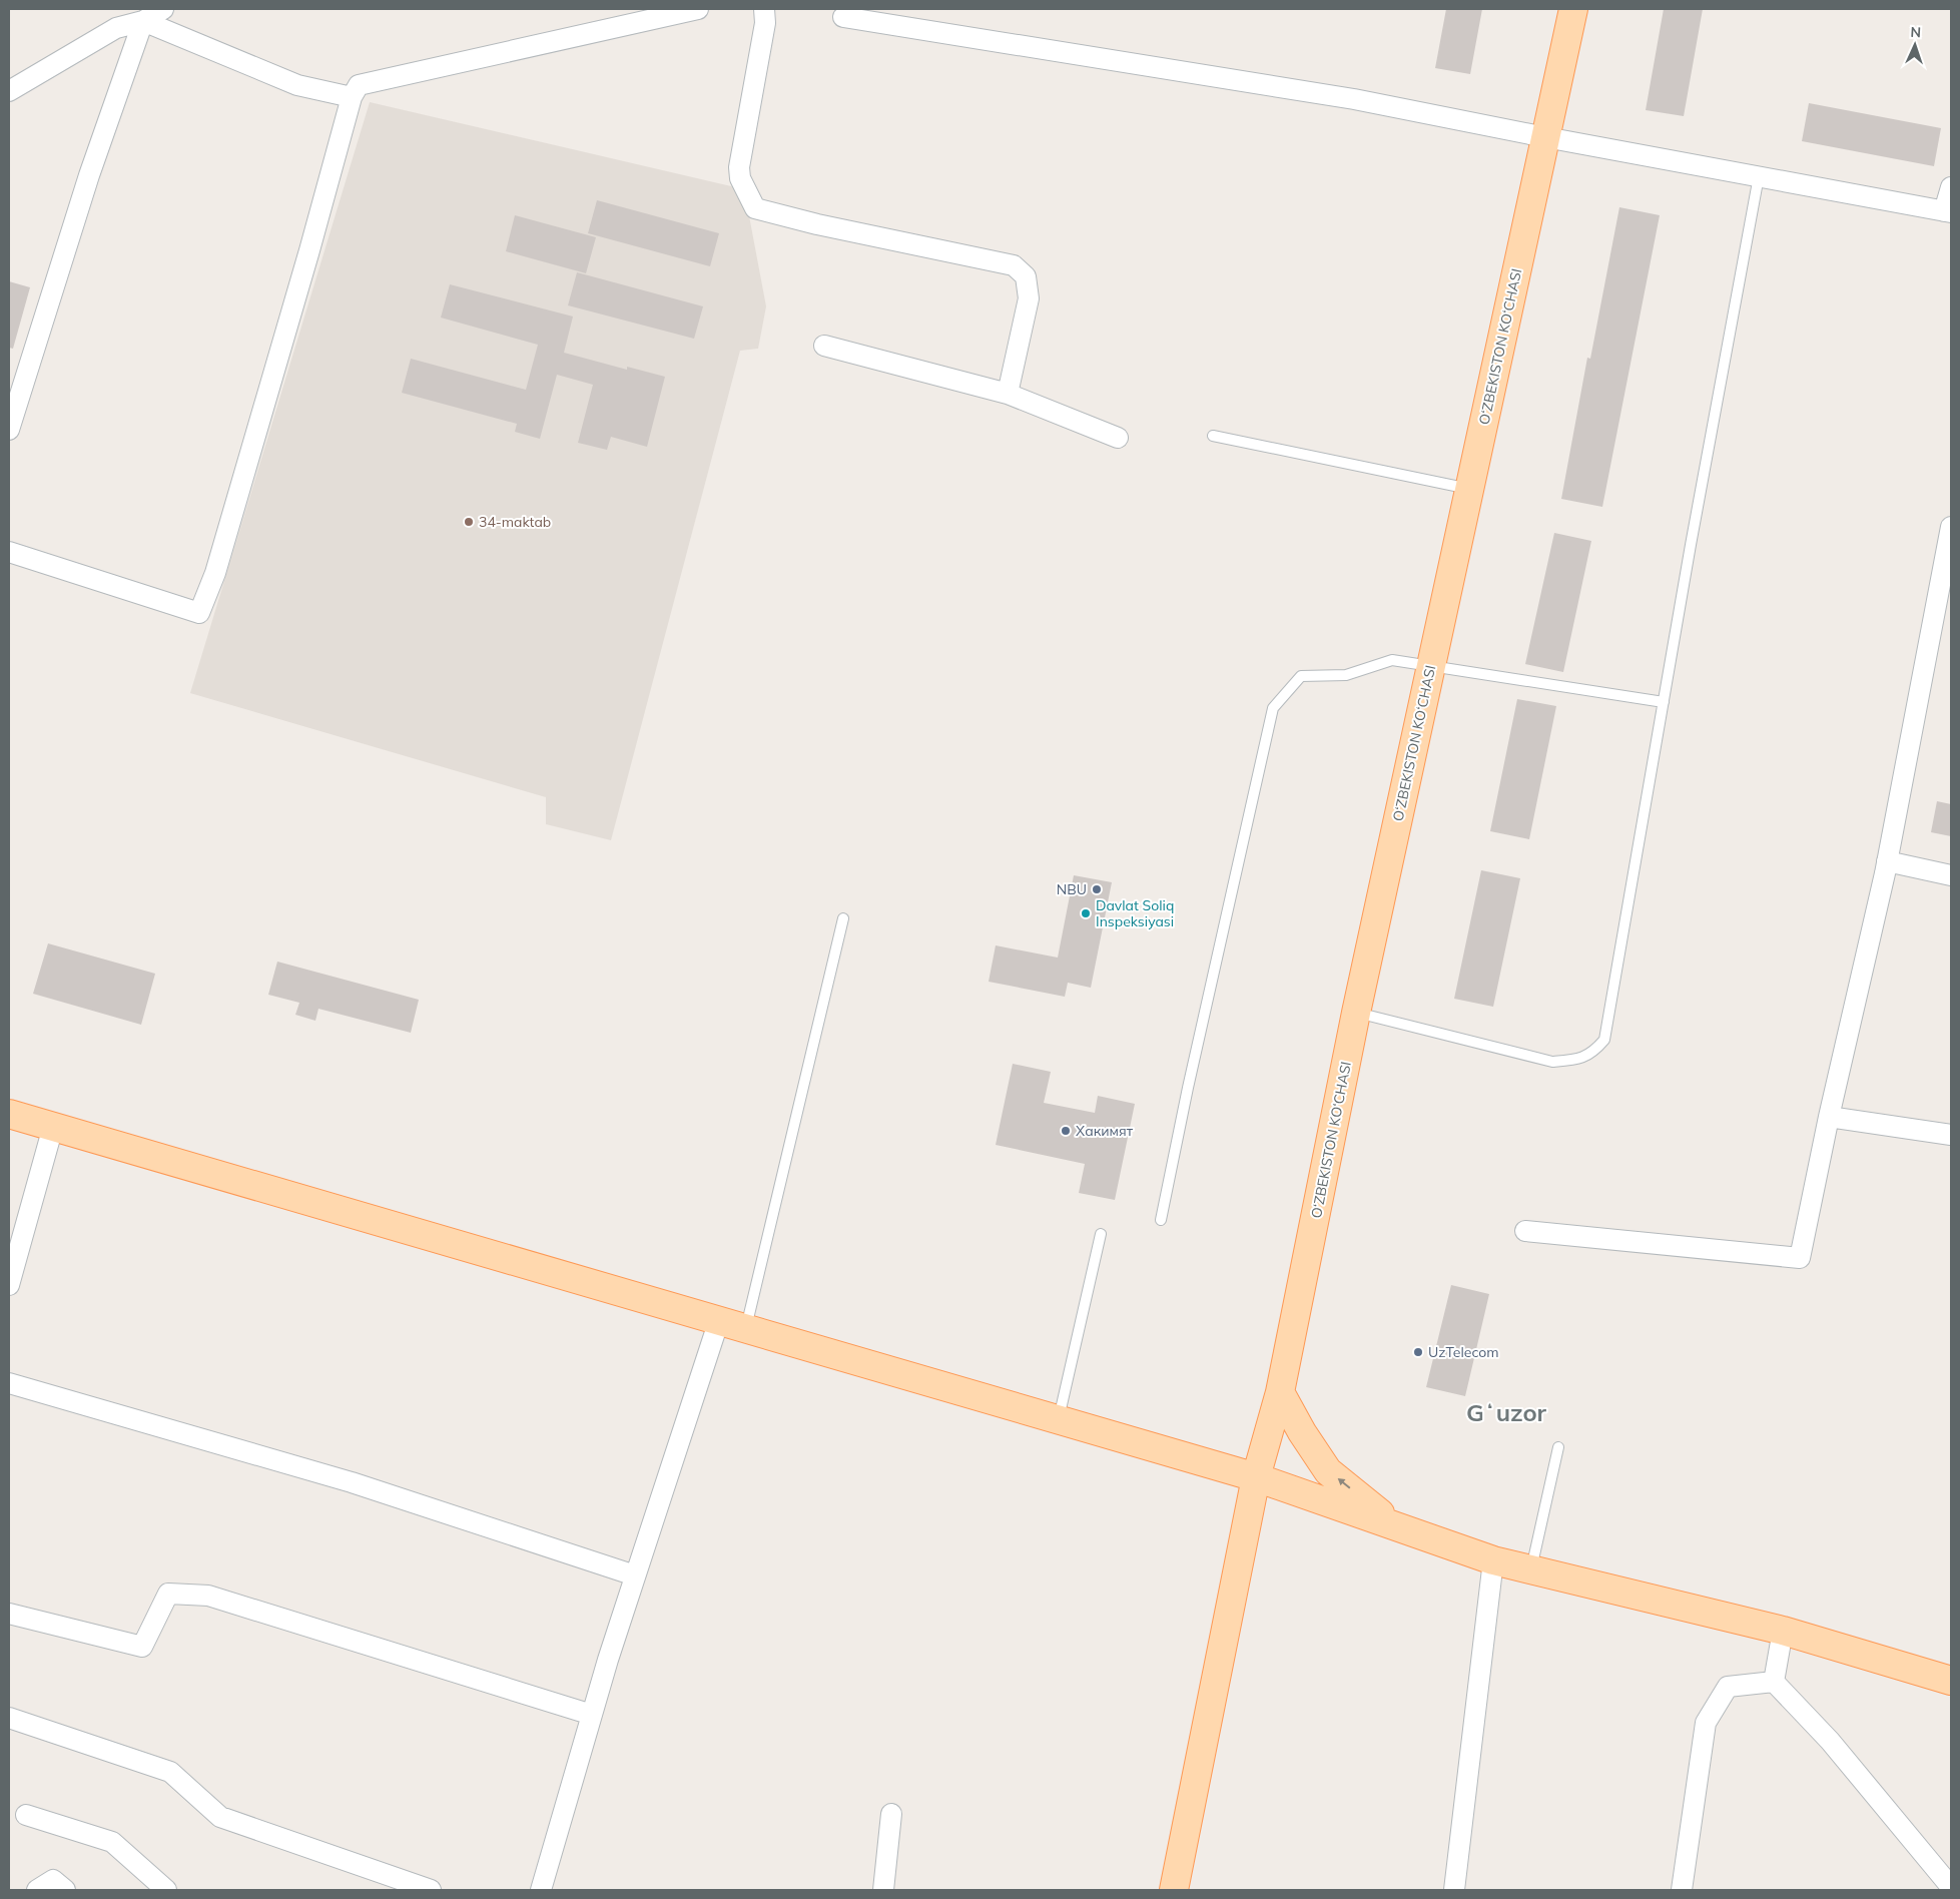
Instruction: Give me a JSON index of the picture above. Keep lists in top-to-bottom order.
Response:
{
  "streets": {
    "main road": ["O‘ZBEKISTON KO‘CHASI"]
  },
  "districts": ["Gʻuzor"],
  "places": [
    "34-maktab",
    "NBU",
    "Davlat Soliq Inspeksiyasi",
    "Хакимят",
    "UzTelecom"
  ],
  "north": "top"
}
